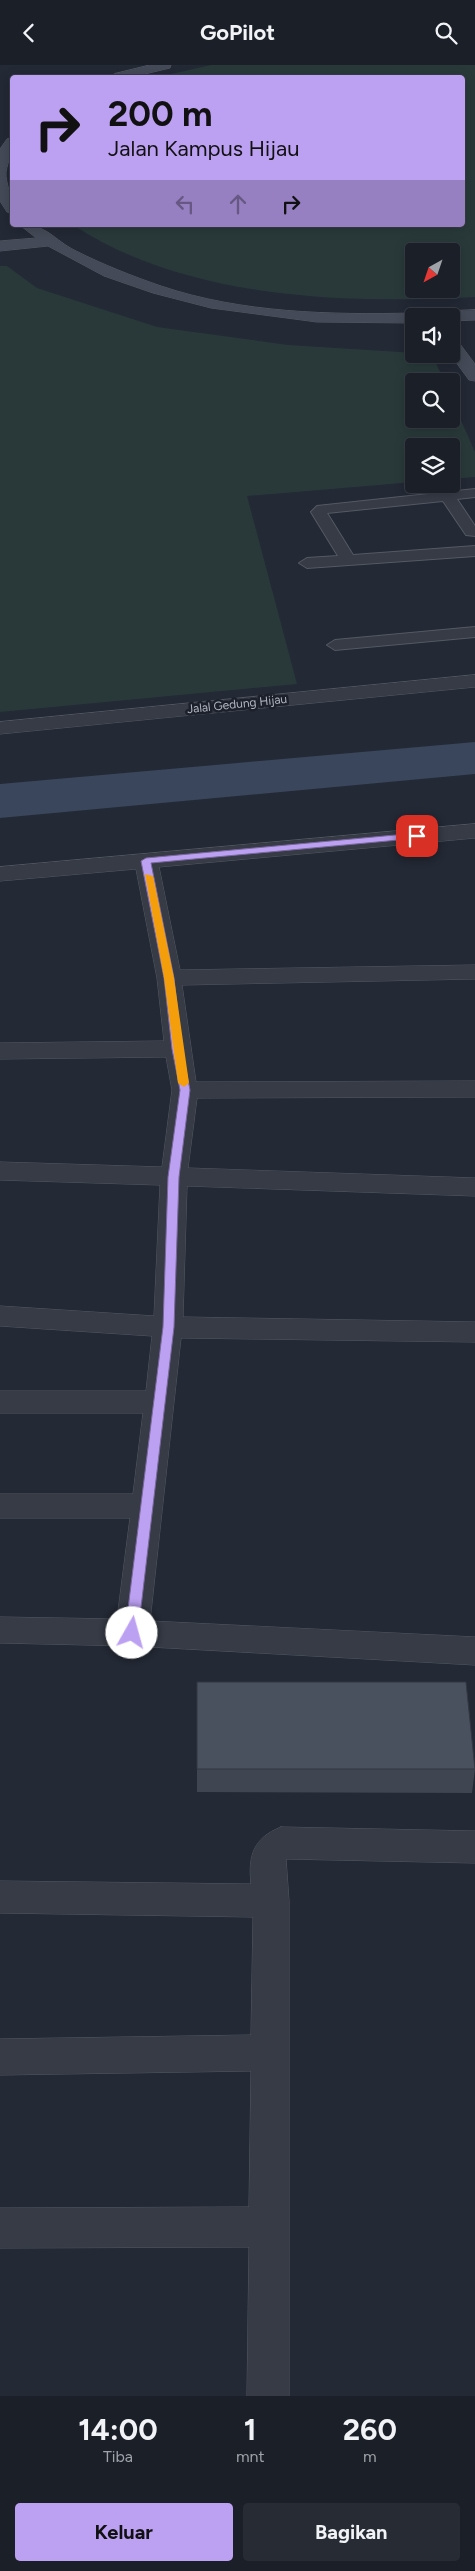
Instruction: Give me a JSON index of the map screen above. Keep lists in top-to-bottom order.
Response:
{
  "streets": {
    "street": ["Jalal Gedung Hijau"]
  },
  "north": "bottom left",
  "page": {
    "header": "GoPilot",
    "turn": ["200 m", "Jalan Kampus Hijau"],
    "eta": [
      "14:00",
      "Tiba",
      "1",
      "mnt",
      "260",
      "m"
    ],
    "buttons": ["Keluar", "Bagikan"]
  }
}
